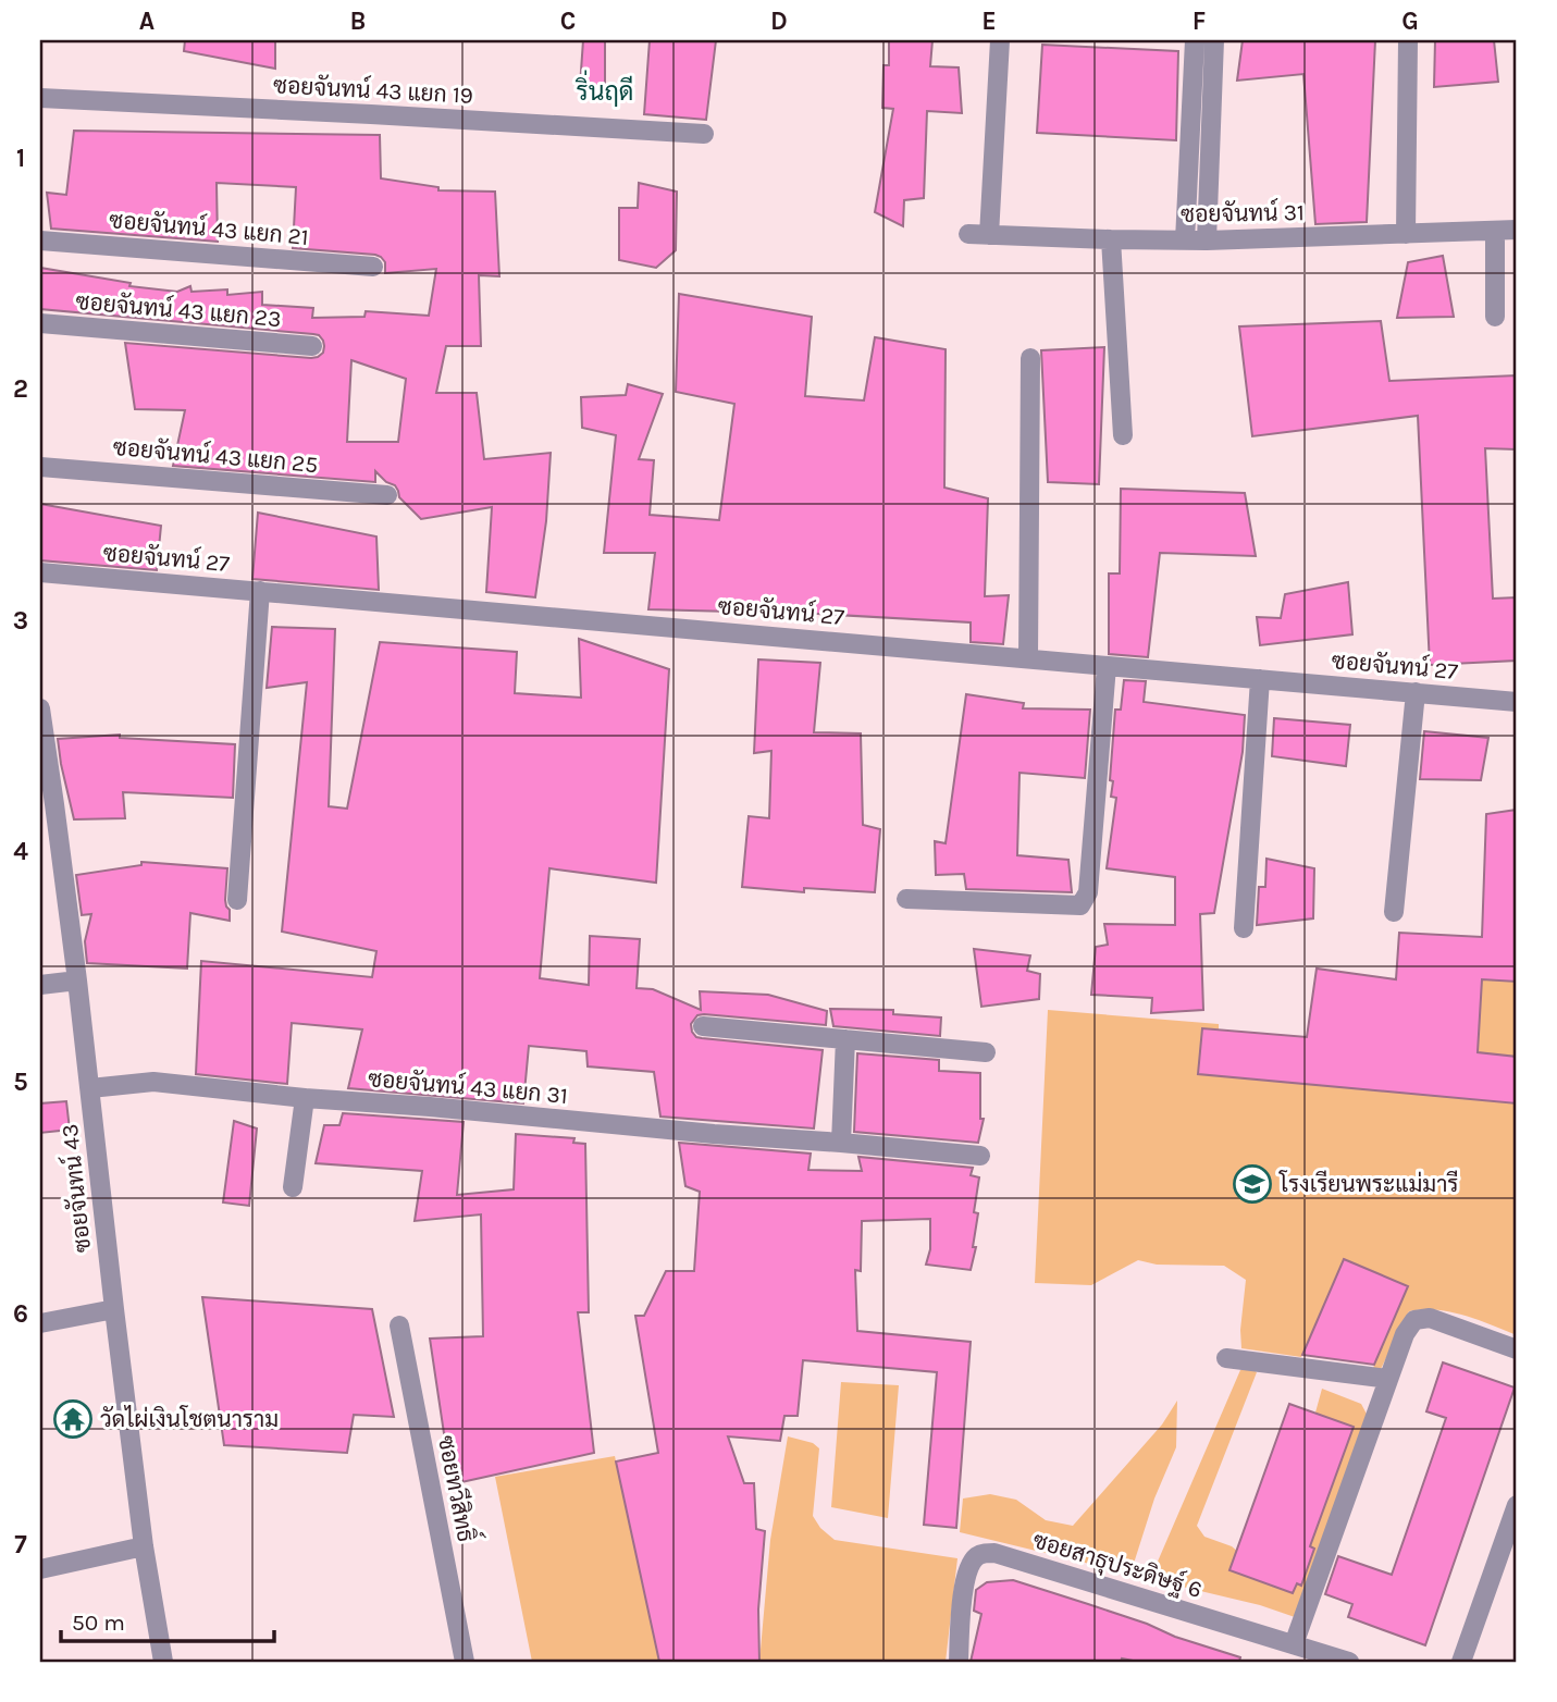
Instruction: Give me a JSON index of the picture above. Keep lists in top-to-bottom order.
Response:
{
  "streets": {
    "street": [
      "ซอยจันทน์ 43 แยก 19",
      "ซอยจันทน์ 31",
      "ซอยจันทน์ 43 แยก 21",
      "ซอยจันทน์ 43 แยก 23",
      "ซอยจันทน์ 43 แยก 25",
      "ซอยจันทน์ 27",
      "ซอยจันทน์ 43 แยก 31",
      "ซอยจันทน์ 43",
      "ซอยทวีสิทธิ์",
      "ซอยสาธุประดิษฐ์ 6"
    ]
  },
  "crossings": [
    ["ซอยจันทน์ 43 แยก 31", "ซอยจันทน์ 43"]
  ],
  "districts": ["ริ่นฤดี"],
  "places": {
    "school or university": ["โรงเรียนพระแม่มารี"],
    "temple": ["วัดไผ่เงินโชตนาราม"]
  },
  "scale_bar": "50 m",
  "grid": {
    "columns": [
      "A",
      "B",
      "C",
      "D",
      "E",
      "F",
      "G"
    ],
    "rows": [
      "1",
      "2",
      "3",
      "4",
      "5",
      "6",
      "7"
    ]
  }
}
